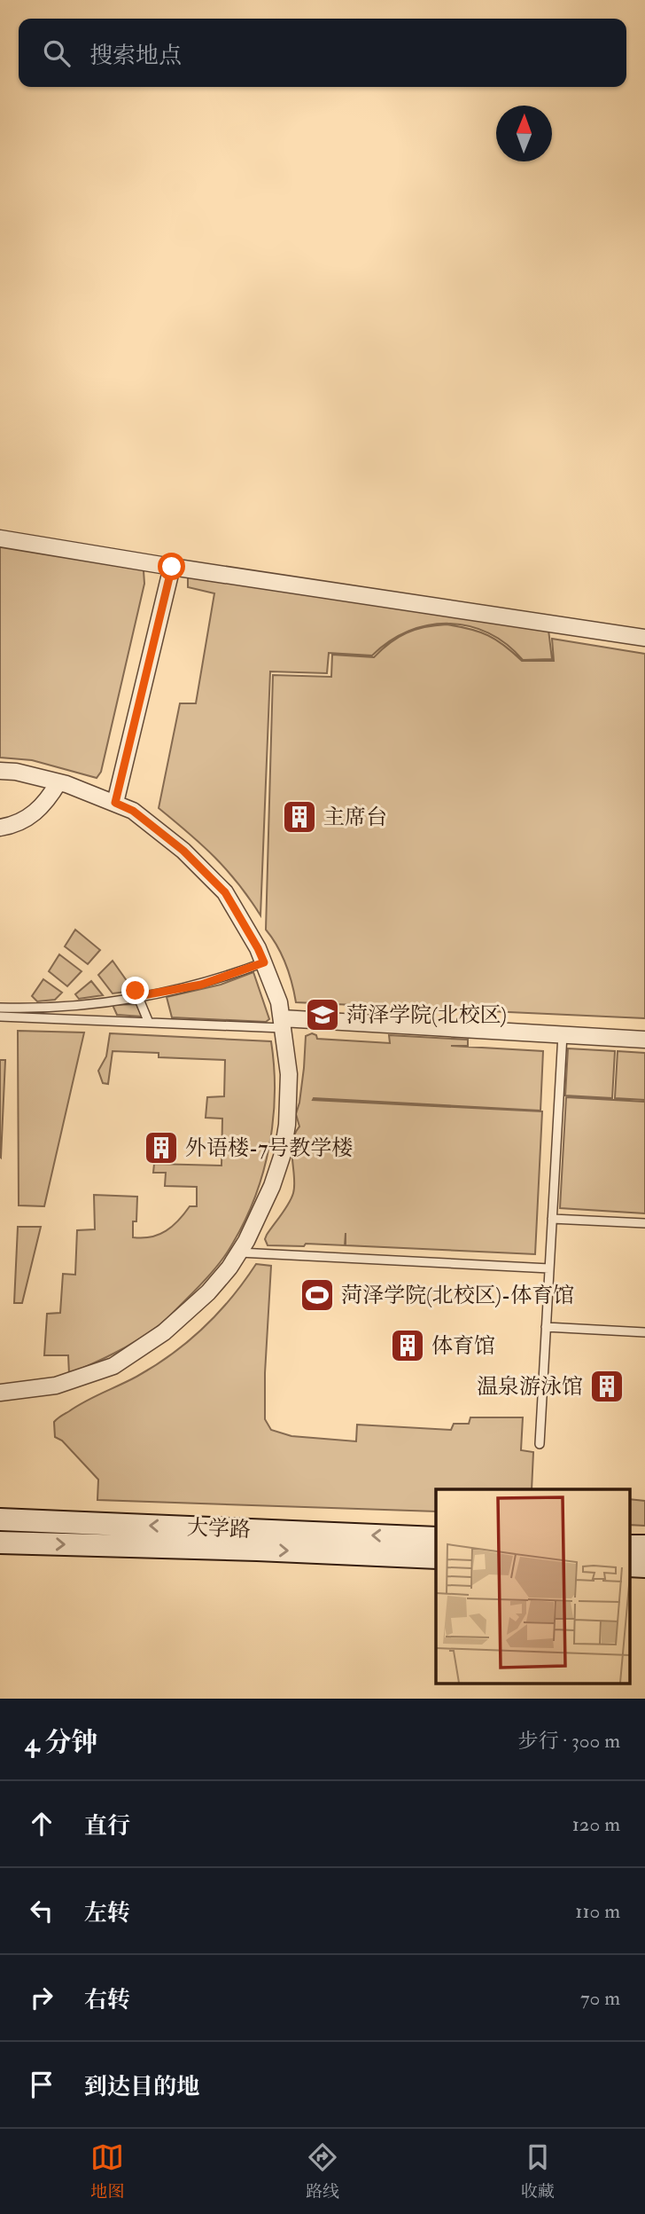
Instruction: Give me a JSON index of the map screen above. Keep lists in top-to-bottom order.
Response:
{
  "streets": {
    "main road": ["大学路"]
  },
  "places": {
    "building": [
      "主席台",
      "外语楼-7号教学楼",
      "体育馆",
      "温泉游泳馆"
    ],
    "school or university": ["菏泽学院(北校区)"],
    "sports": ["菏泽学院(北校区)-体育馆"]
  },
  "north": "top",
  "page": {
    "search": "搜索地点",
    "heading": ["4 分钟", "步行 · 300 m"],
    "list": [
      ["直行", "120 m"],
      ["左转", "110 m"],
      ["右转", "70 m"],
      "到达目的地"
    ],
    "nav": ["地图", "路线", "收藏"]
  }
}
